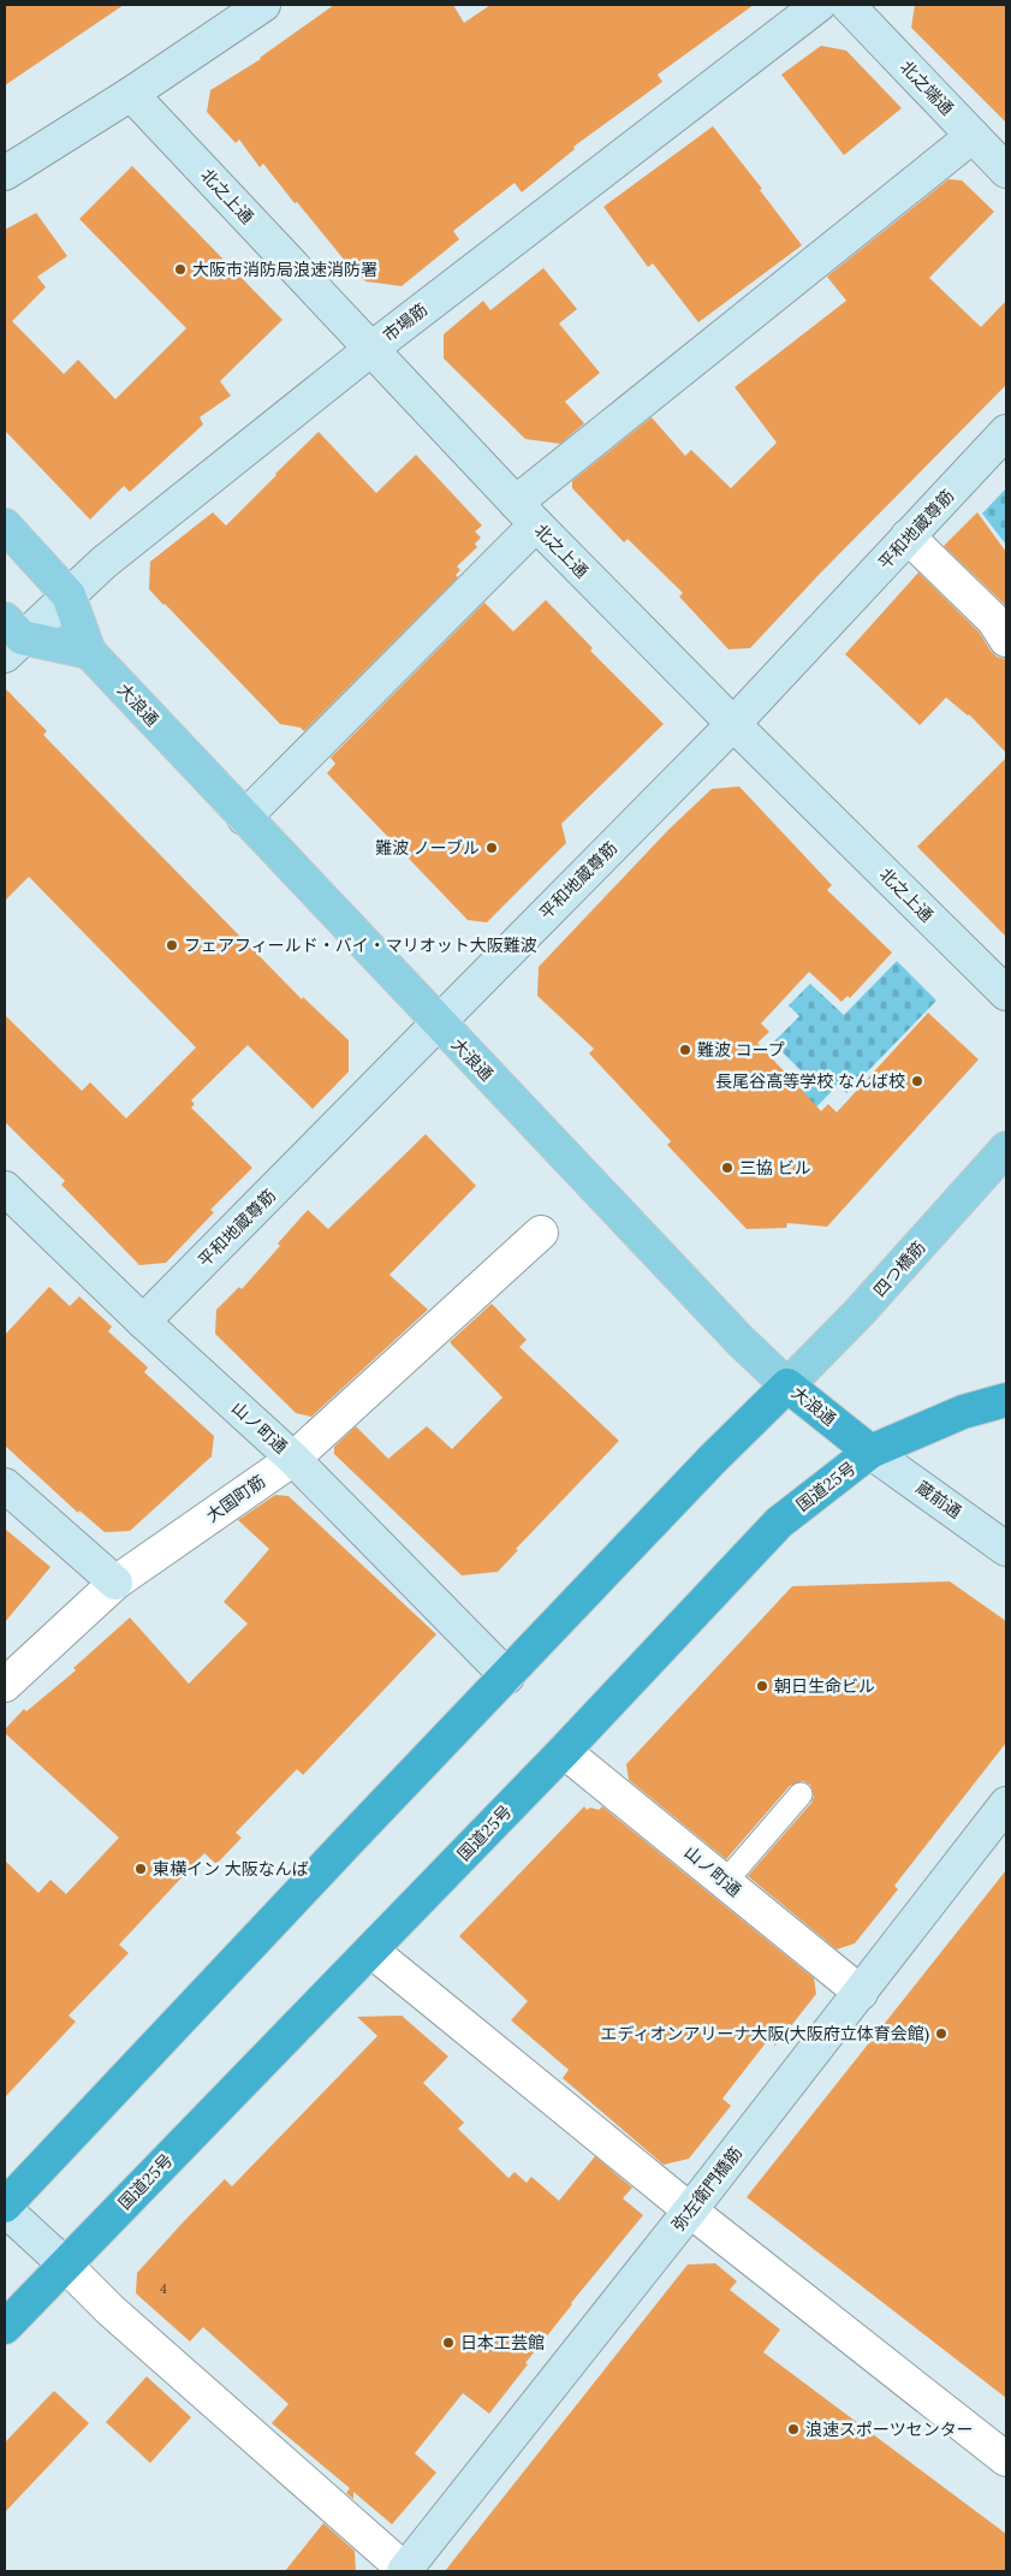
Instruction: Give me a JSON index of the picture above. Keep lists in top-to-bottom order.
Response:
{
  "streets": {
    "highway": ["大浪通", "国道25号"],
    "main road": ["四つ橋筋"],
    "street": [
      "北之端通",
      "北之上通",
      "市場筋",
      "平和地蔵尊筋",
      "山ノ町通",
      "大国町筋",
      "蔵前通",
      "弥左衛門橋筋"
    ]
  },
  "crossings": [
    ["北之上通", "市場筋"],
    ["北之上通", "平和地蔵尊筋"],
    ["市場筋", "大浪通"],
    ["平和地蔵尊筋", "大浪通"],
    ["平和地蔵尊筋", "山ノ町通"],
    ["大浪通", "四つ橋筋"],
    ["大浪通", "国道25号"],
    ["大浪通", "蔵前通"],
    ["山ノ町通", "国道25号"],
    ["山ノ町通", "大国町筋"],
    ["山ノ町通", "弥左衛門橋筋"],
    ["国道25号", "蔵前通"]
  ],
  "places": [
    "大阪市消防局浪速消防署",
    "難波 ノーブル",
    "フェアフィールド・バイ・マリオット大阪難波",
    "難波 コープ",
    "長尾谷高等学校 なんば校",
    "三協 ビル",
    "朝日生命ビル",
    "東横イン 大阪なんば",
    "エディオンアリーナ大阪(大阪府立体育会館)",
    "日本工芸館",
    "浪速スポーツセンター"
  ],
  "house_numbers": ["4"]
}
